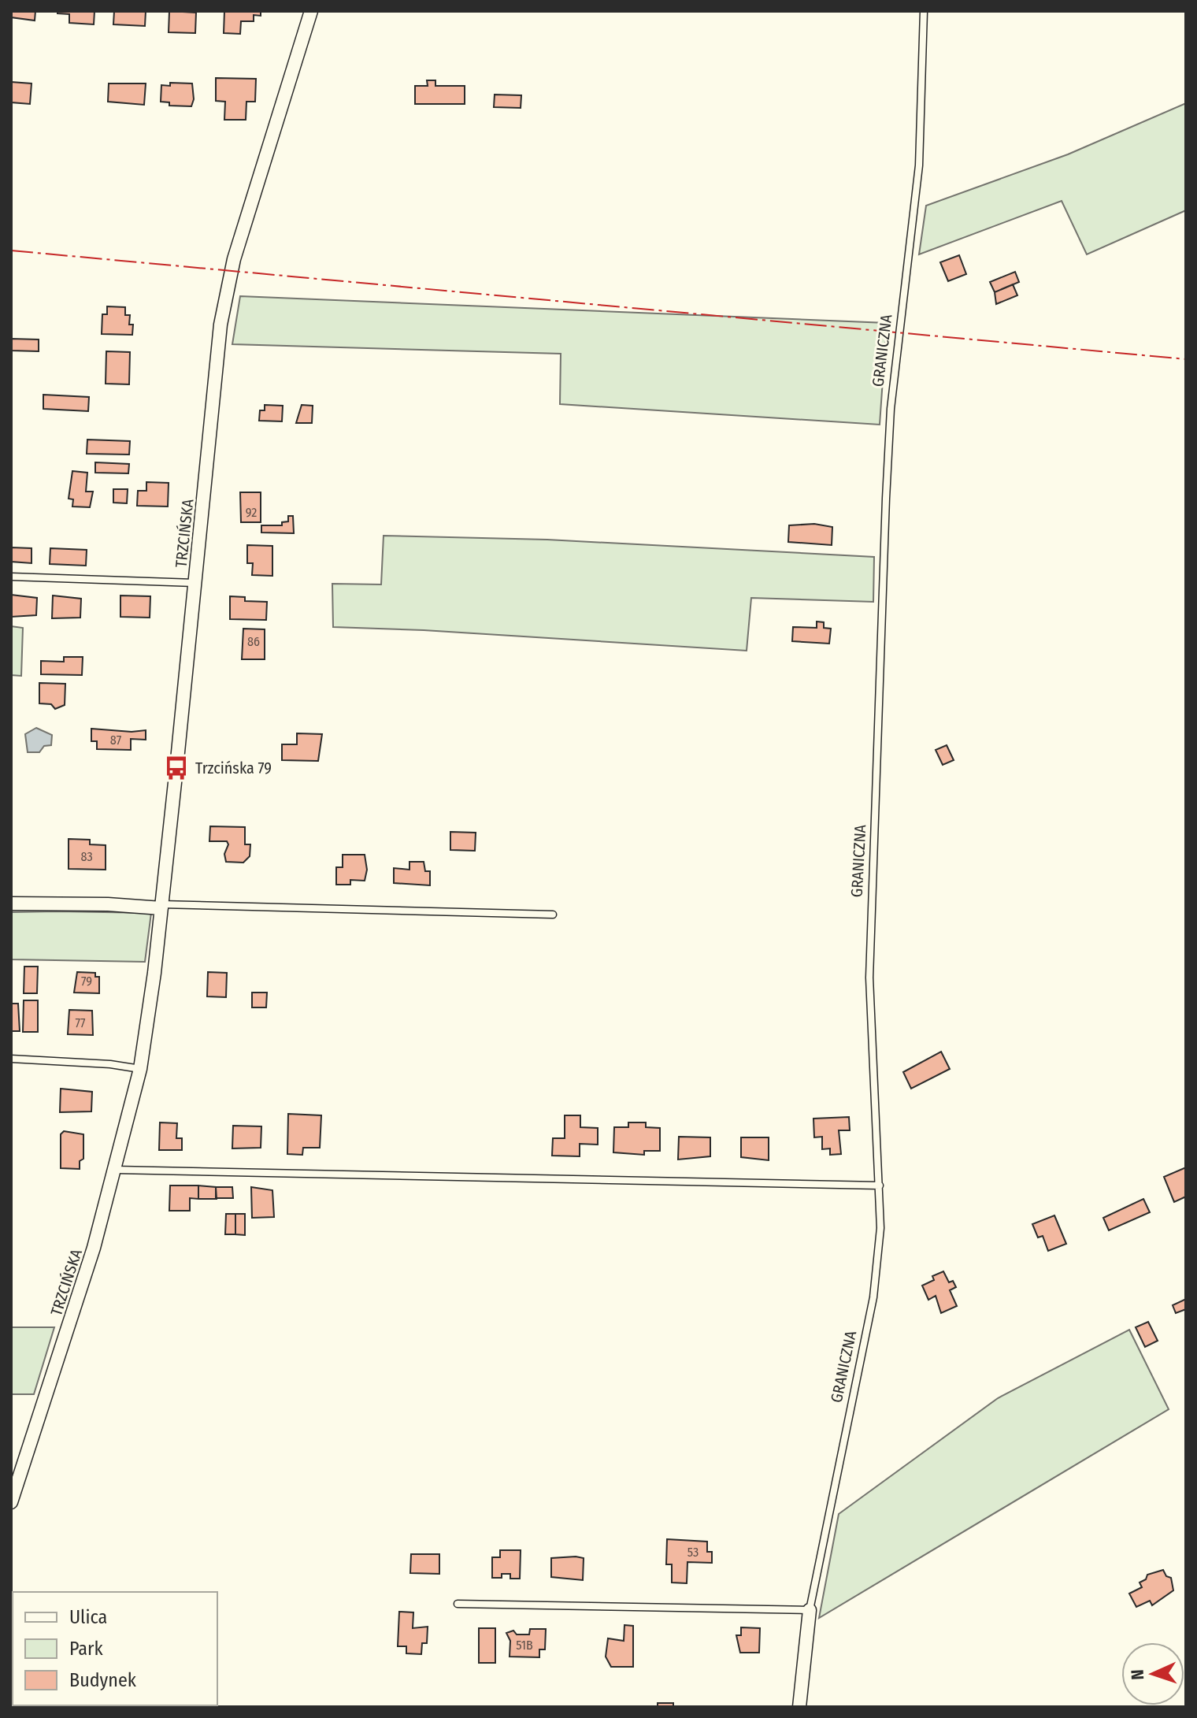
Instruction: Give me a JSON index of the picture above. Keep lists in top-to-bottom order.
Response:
{
  "streets": {
    "street": ["GRANICZNA", "TRZCIŃSKA"]
  },
  "places": {
    "bus stop": ["Trzcińska 79"]
  },
  "house_numbers": [
    "92",
    "86",
    "87",
    "83",
    "79",
    "77",
    "53",
    "51B"
  ],
  "legend": ["Ulica", "Park", "Budynek"],
  "north": "left"
}
